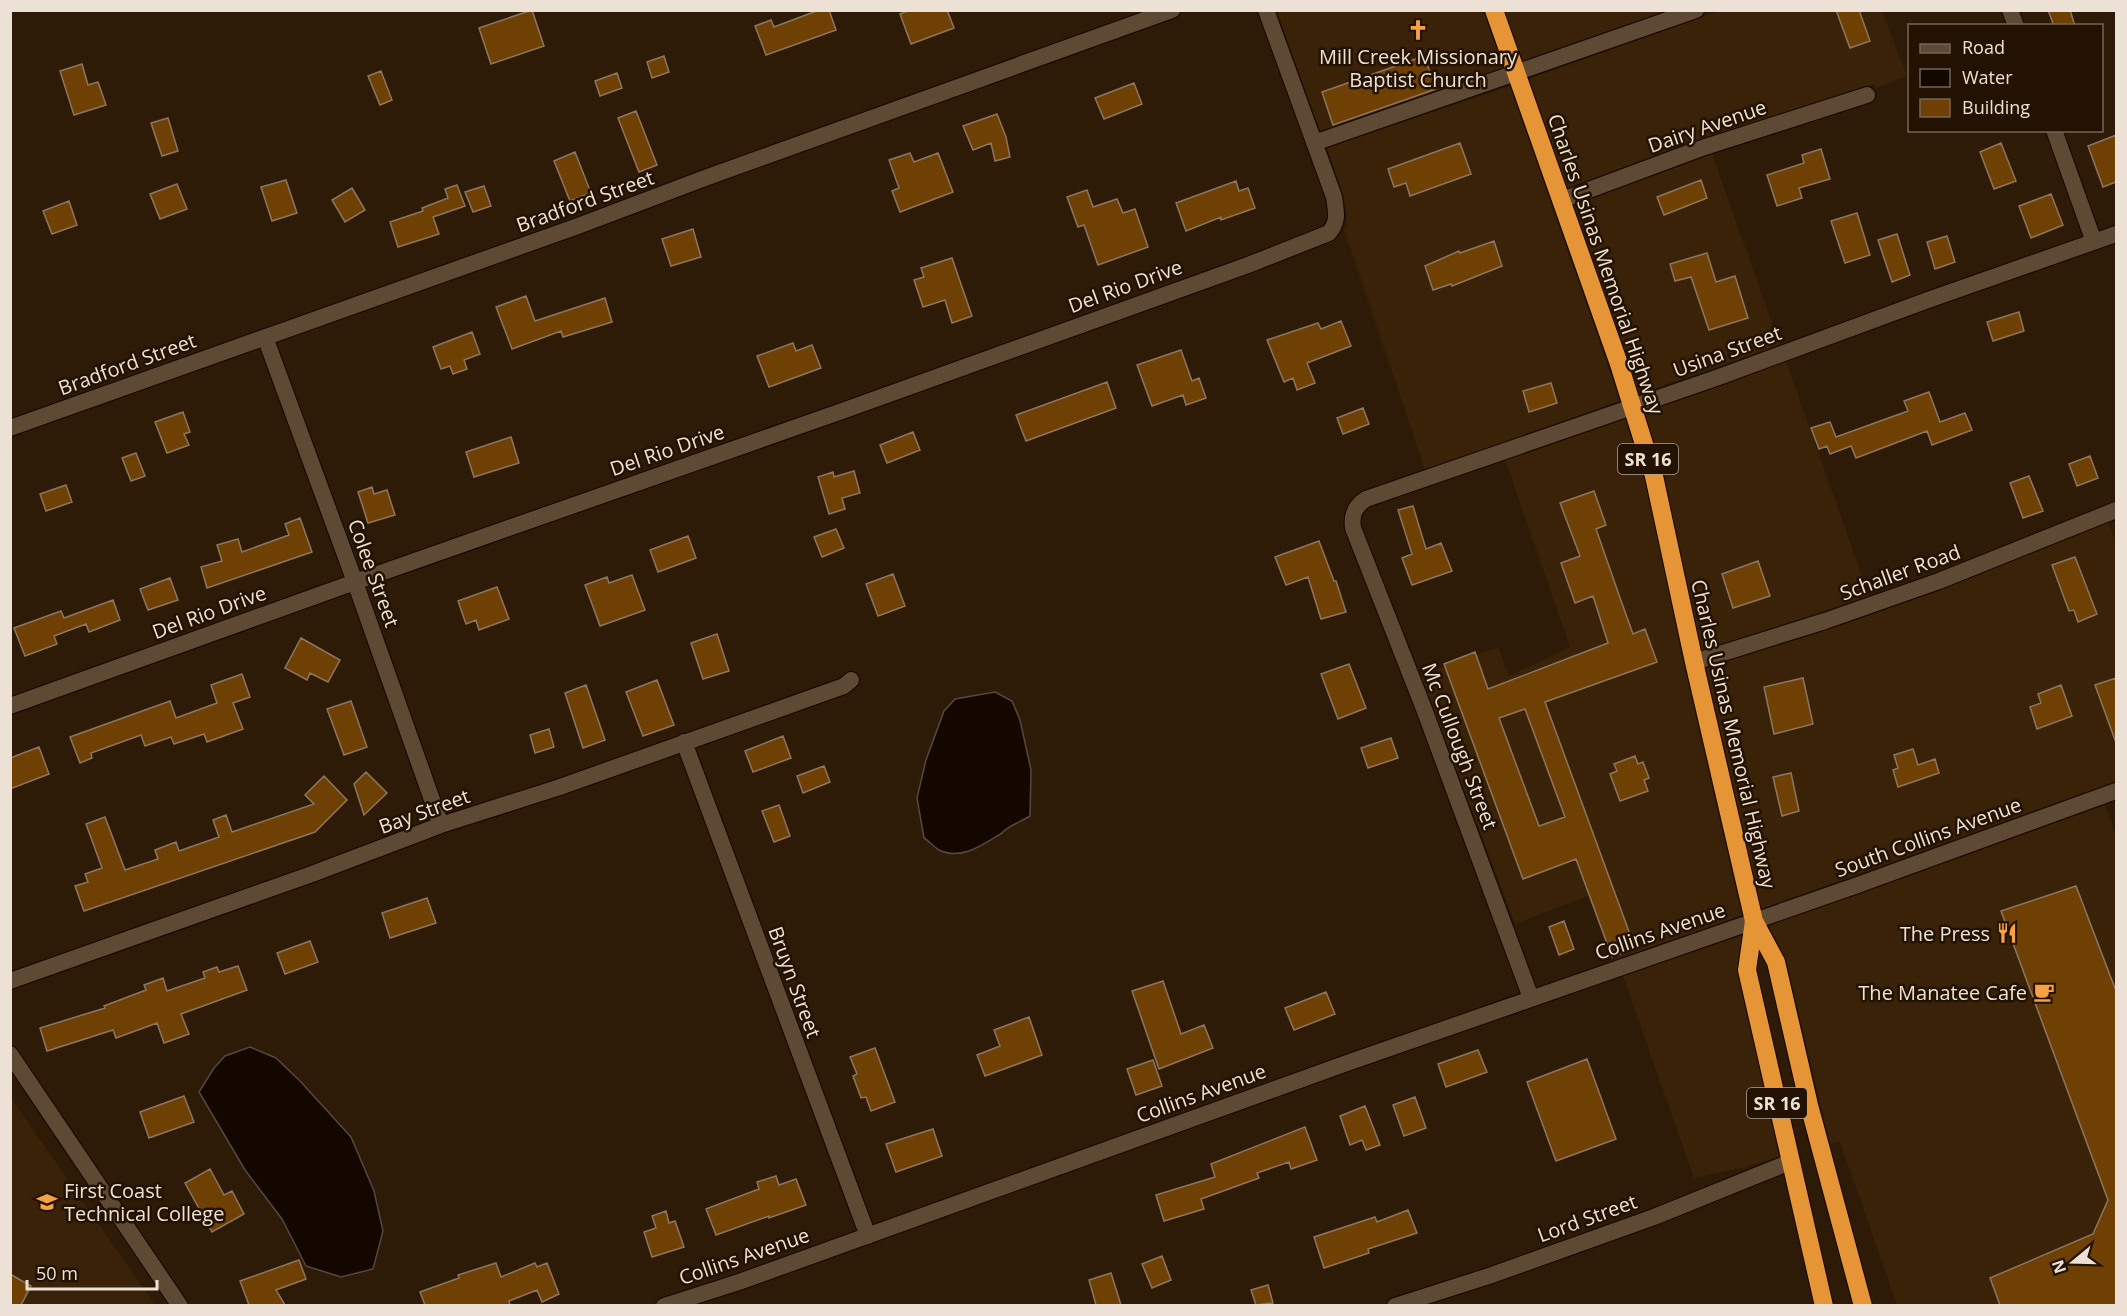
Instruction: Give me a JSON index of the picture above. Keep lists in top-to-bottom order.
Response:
{
  "streets": {
    "highway": ["Charles Usinas Memorial Highway", "SR 16"],
    "street": [
      "Dairy Avenue",
      "Bradford Street",
      "Del Rio Drive",
      "Usina Street",
      "Schaller Road",
      "Colee Street",
      "Mc Cullough Street",
      "Bay Street",
      "South Collins Avenue",
      "Collins Avenue",
      "Bruyn Street",
      "Lord Street"
    ]
  },
  "crossings": [
    ["Dairy Avenue", "Charles Usinas Memorial Highway"],
    ["Bradford Street", "Colee Street"],
    ["Charles Usinas Memorial Highway", "Usina Street"],
    ["Charles Usinas Memorial Highway", "Schaller Road"],
    ["Charles Usinas Memorial Highway", "South Collins Avenue"],
    ["Charles Usinas Memorial Highway", "Collins Avenue"],
    ["Charles Usinas Memorial Highway", "Lord Street"],
    ["Del Rio Drive", "Colee Street"],
    ["Usina Street", "Mc Cullough Street"],
    ["Colee Street", "Bay Street"],
    ["Mc Cullough Street", "Collins Avenue"],
    ["Bay Street", "Bruyn Street"],
    ["South Collins Avenue", "Collins Avenue"],
    ["Collins Avenue", "Bruyn Street"]
  ],
  "places": {
    "church": ["Mill Creek Missionary Baptist Church"],
    "restaurant": ["The Press"],
    "cafe": ["The Manatee Cafe"],
    "school or university": ["First Coast Technical College"]
  },
  "legend": ["Road", "Water", "Building"],
  "scale_bar": "50 m",
  "north": "left"
}
